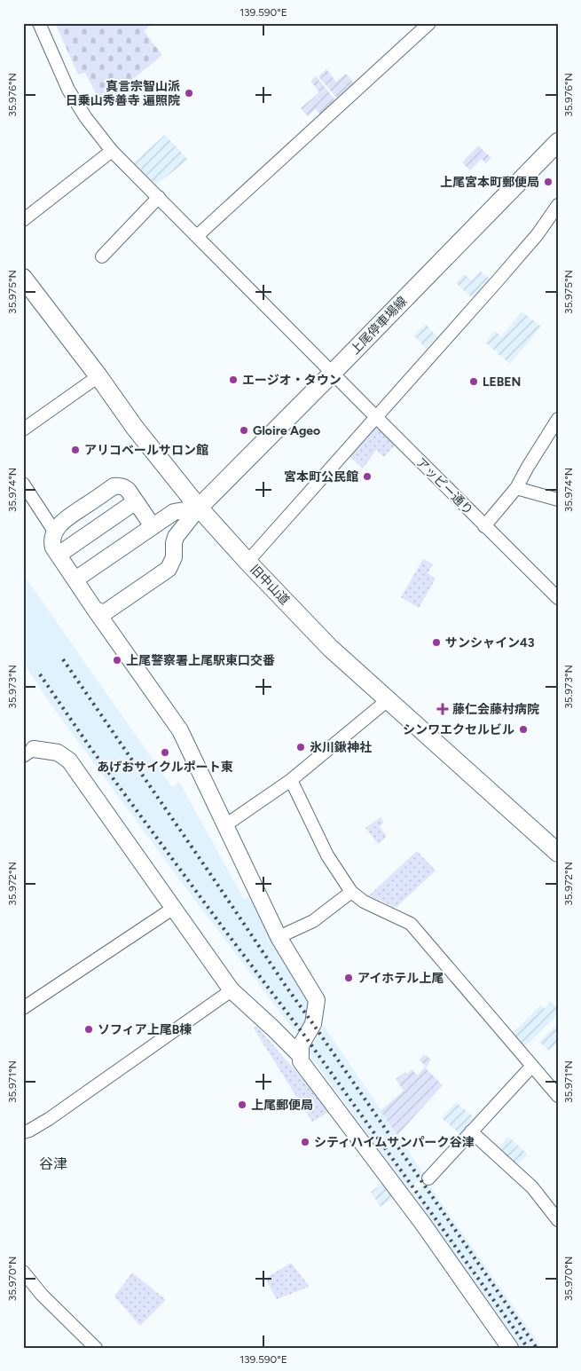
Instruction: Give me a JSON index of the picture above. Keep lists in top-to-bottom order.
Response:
{
  "streets": {
    "main road": ["上尾停車場線", "旧中山道"],
    "street": ["アッピー通り"]
  },
  "crossings": [
    ["上尾停車場線", "アッピー通り"],
    ["上尾停車場線", "旧中山道"]
  ],
  "districts": ["谷津"],
  "places": {
    "other": [
      "真言宗智山派 日乗山秀善寺 遍照院",
      "上尾宮本町郵便局",
      "エージオ・タウン",
      "LEBEN",
      "Gloire Ageo",
      "アリコベールサロン館",
      "宮本町公民館",
      "サンシャイン43",
      "上尾警察署上尾駅東口交番",
      "シンワエクセルビル",
      "氷川鍬神社",
      "あげおサイクルポート東",
      "アイホテル上尾",
      "ソフィア上尾B棟",
      "上尾郵便局",
      "シティハイムサンパーク谷津"
    ],
    "health": ["藤仁会藤村病院"]
  },
  "coordinates": [
    "139.590°E",
    "35.976°N",
    "35.975°N",
    "35.974°N",
    "35.973°N",
    "35.972°N",
    "35.971°N",
    "35.970°N"
  ]
}
